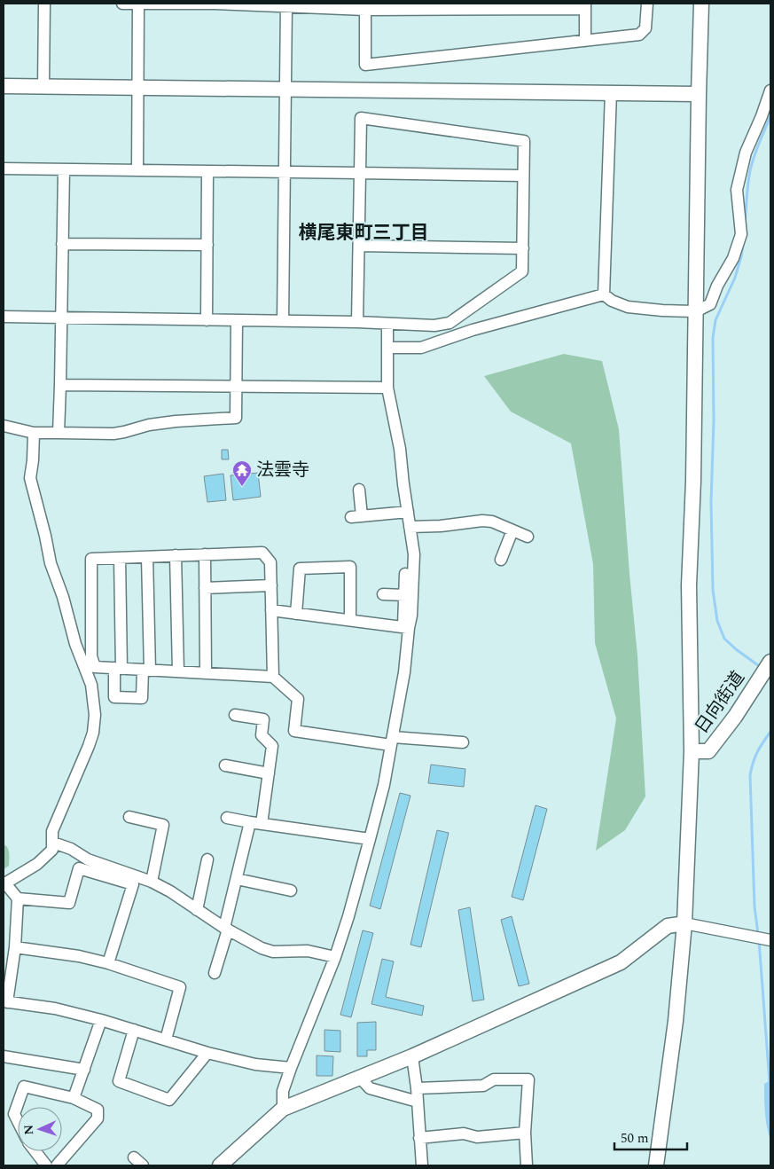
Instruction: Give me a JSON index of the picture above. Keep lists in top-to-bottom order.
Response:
{
  "streets": {
    "street": ["日向街道"]
  },
  "districts": ["横尾東町三丁目"],
  "places": {
    "temple": ["法雲寺"]
  },
  "scale_bar": "50 m",
  "north": "left"
}
